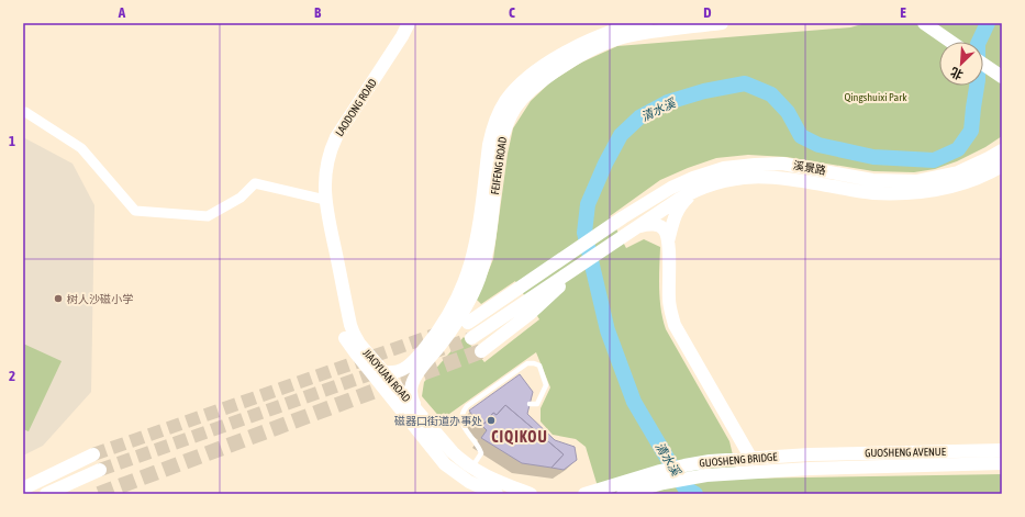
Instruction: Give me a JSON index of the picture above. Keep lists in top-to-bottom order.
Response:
{
  "streets": {
    "main road": [
      "LAODONG ROAD",
      "FEIFENG ROAD",
      "溪景路",
      "JIAOYUAN ROAD",
      "GUOSHENG AVENUE",
      "GUOSHENG BRIDGE"
    ]
  },
  "crossings": [
    ["LAODONG ROAD", "JIAOYUAN ROAD"],
    ["FEIFENG ROAD", "JIAOYUAN ROAD"],
    ["GUOSHENG AVENUE", "GUOSHENG BRIDGE"]
  ],
  "districts": ["CIQIKOU"],
  "water": ["清水溪"],
  "parks": ["Qingshuixi Park"],
  "places": ["树人沙磁小学", "磁器口街道办事处"],
  "north": "bottom left",
  "grid": {
    "columns": [
      "A",
      "B",
      "C",
      "D",
      "E"
    ],
    "rows": ["1", "2"]
  }
}
